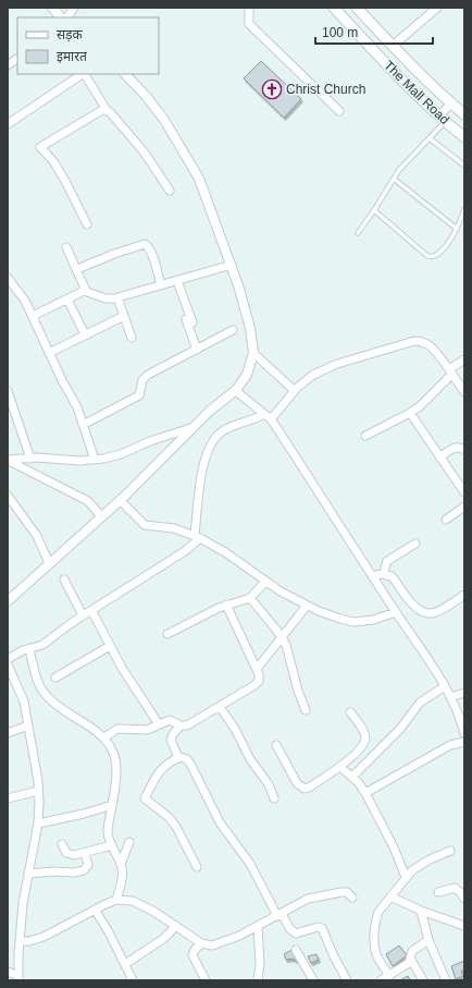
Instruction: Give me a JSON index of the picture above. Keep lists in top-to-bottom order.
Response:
{
  "streets": {
    "main road": ["The Mall Road"]
  },
  "places": {
    "church": ["Christ Church"]
  },
  "legend": ["सड़क", "इमारत"],
  "scale_bar": "100 m"
}
